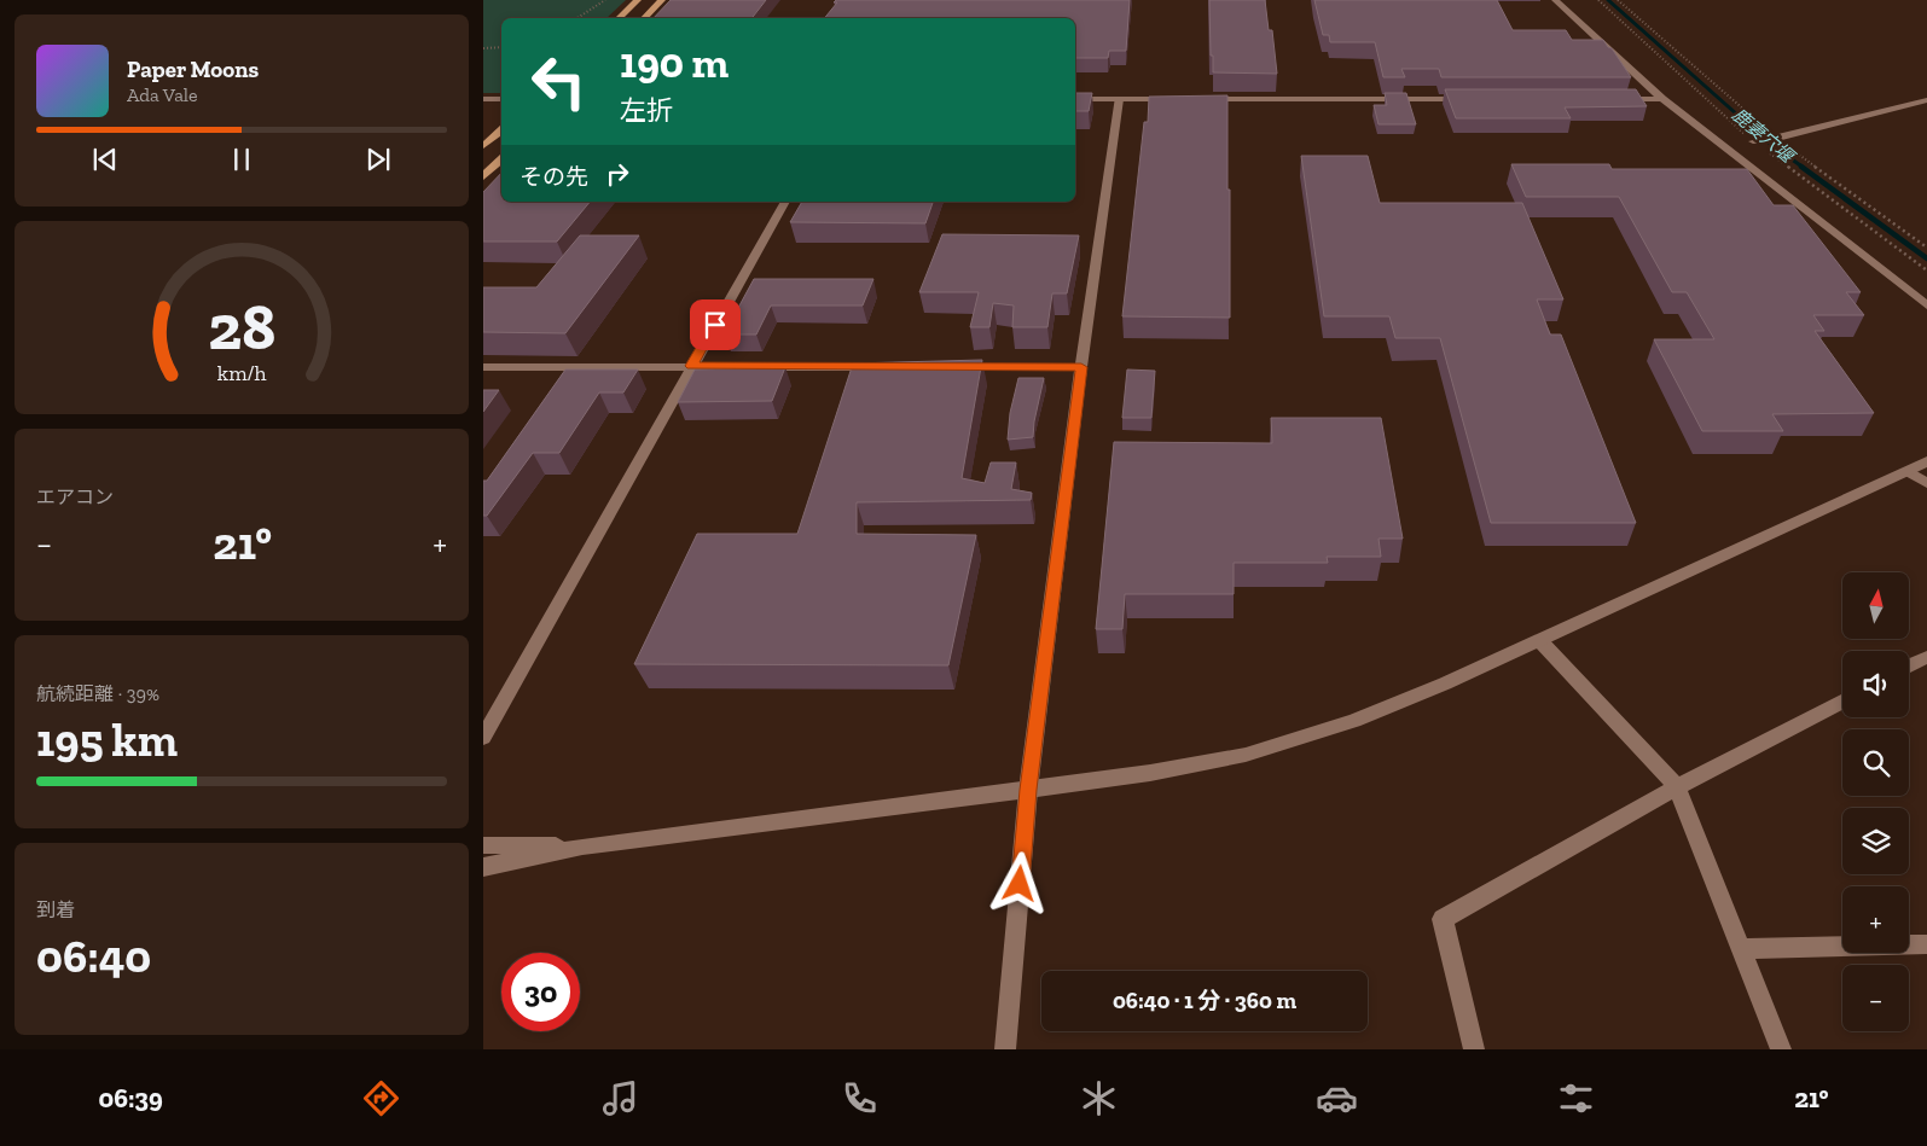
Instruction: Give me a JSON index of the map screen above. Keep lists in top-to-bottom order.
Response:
{
  "water": ["鹿妻穴堰"],
  "north": "top",
  "page": {
    "turn": ["190 m", "左折"],
    "song": ["Paper Moons", "Ada Vale"],
    "then": "その先",
    "tile": [
      "エアコン",
      ["航続距離 · 39%", "195 km"],
      ["到着", "06:40"]
    ],
    "heat": ["−", "21°", "+"],
    "map_buttons": ["+", "−"],
    "limit": "30",
    "trip": "06:40 · 1 分 · 360 m",
    "tabs": ["06:39", "21°"],
    "gauge": ["28", "km/h"]
  }
}
